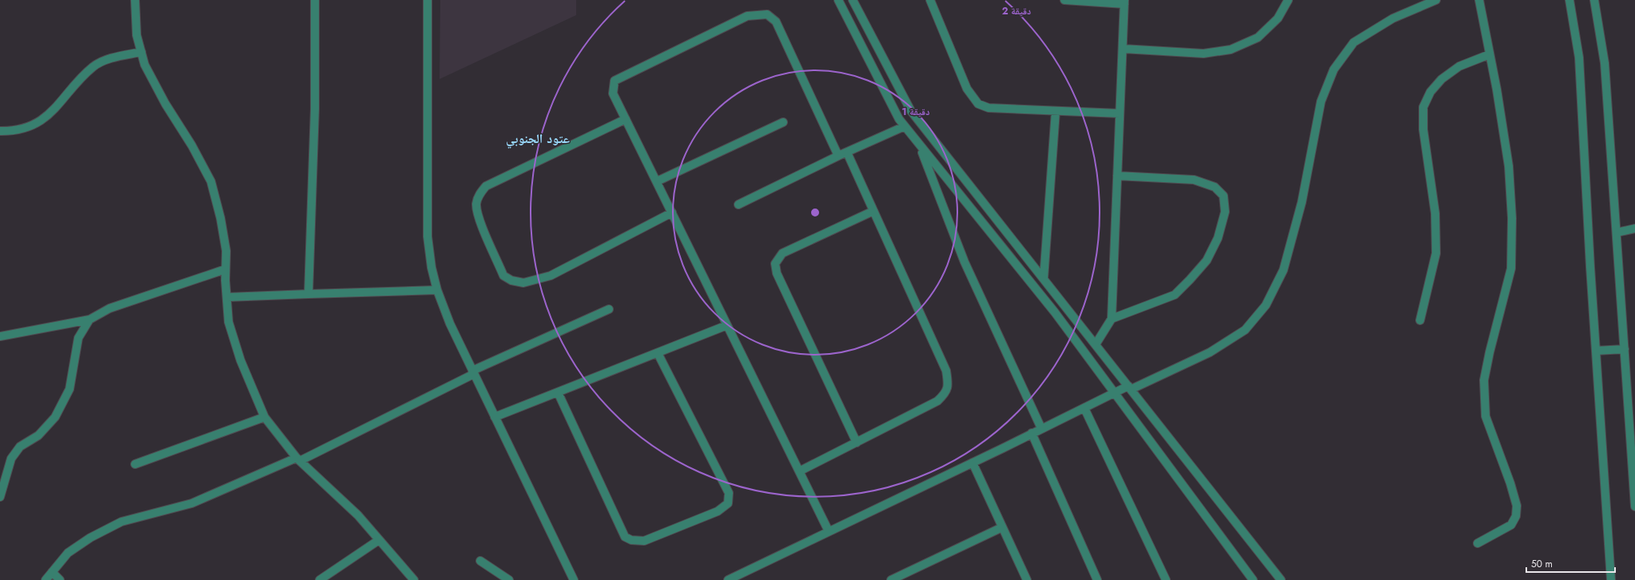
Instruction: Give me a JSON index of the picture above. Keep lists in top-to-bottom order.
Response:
{
  "districts": ["عتود الجنوبي"],
  "scale_bar": "50 m",
  "rings": ["2 دقيقة", "1 دقيقة"]
}
